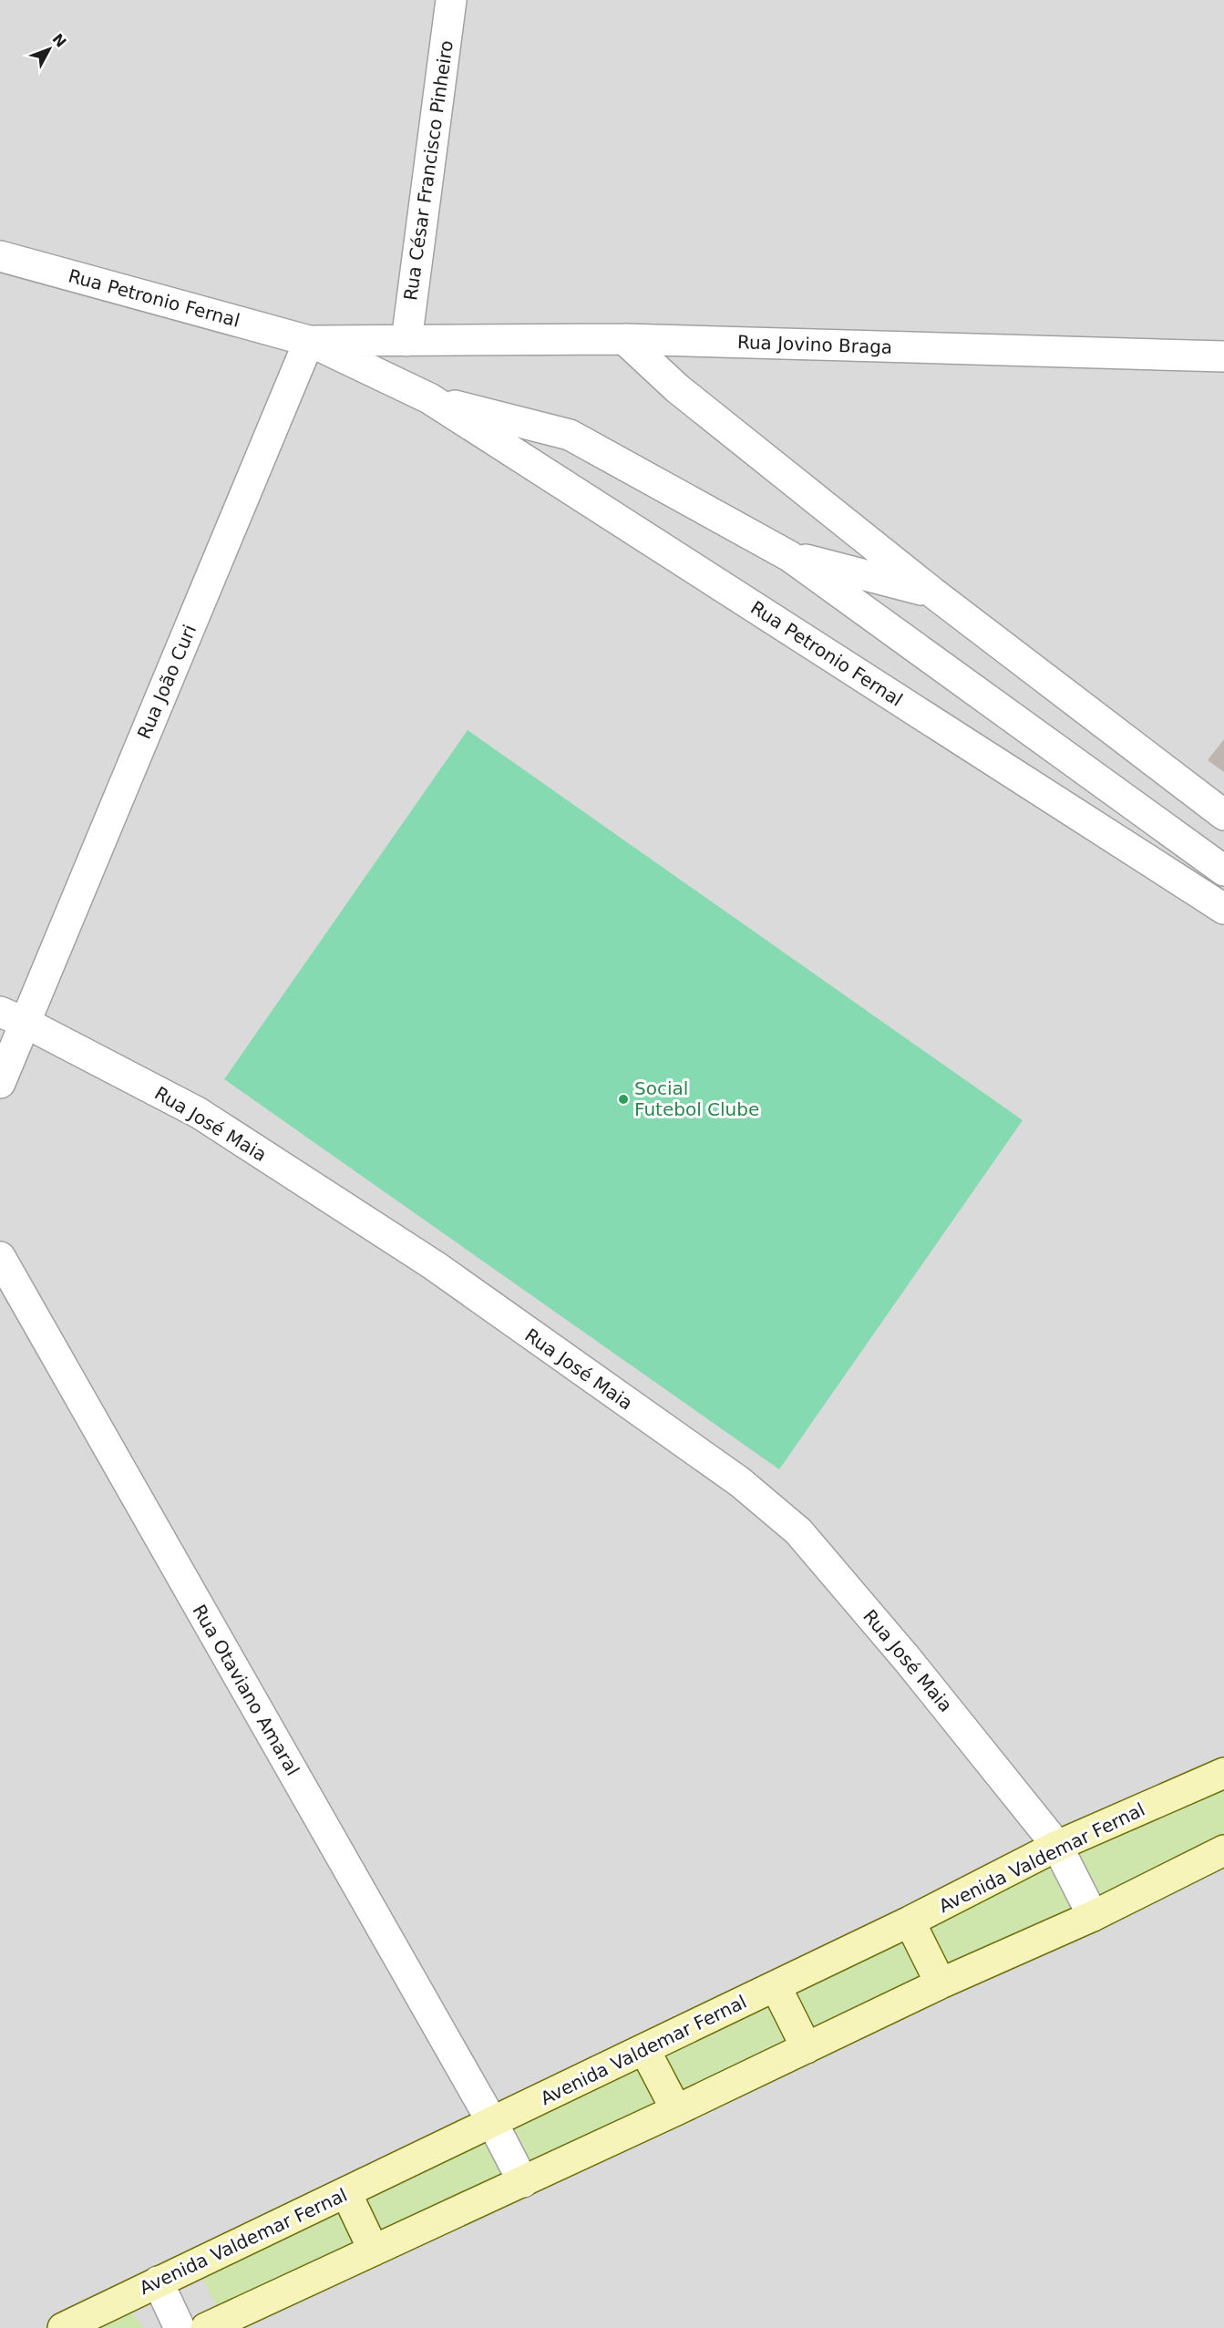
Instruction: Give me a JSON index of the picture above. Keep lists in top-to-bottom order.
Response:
{
  "streets": {
    "street": [
      "Rua César Francisco Pinheiro",
      "Rua Petronio Fernal",
      "Rua Jovino Braga",
      "Rua João Curi",
      "Rua José Maia",
      "Rua Otaviano Amaral",
      "Avenida Valdemar Fernal"
    ]
  },
  "crossings": [
    ["Rua César Francisco Pinheiro", "Rua Petronio Fernal"],
    ["Rua César Francisco Pinheiro", "Rua Jovino Braga"],
    ["Rua Petronio Fernal", "Rua Jovino Braga"],
    ["Rua Petronio Fernal", "Rua João Curi"],
    ["Rua João Curi", "Rua José Maia"],
    ["Rua José Maia", "Avenida Valdemar Fernal"],
    ["Rua Otaviano Amaral", "Avenida Valdemar Fernal"]
  ],
  "places": ["Social Futebol Clube"],
  "north": "top right"
}
